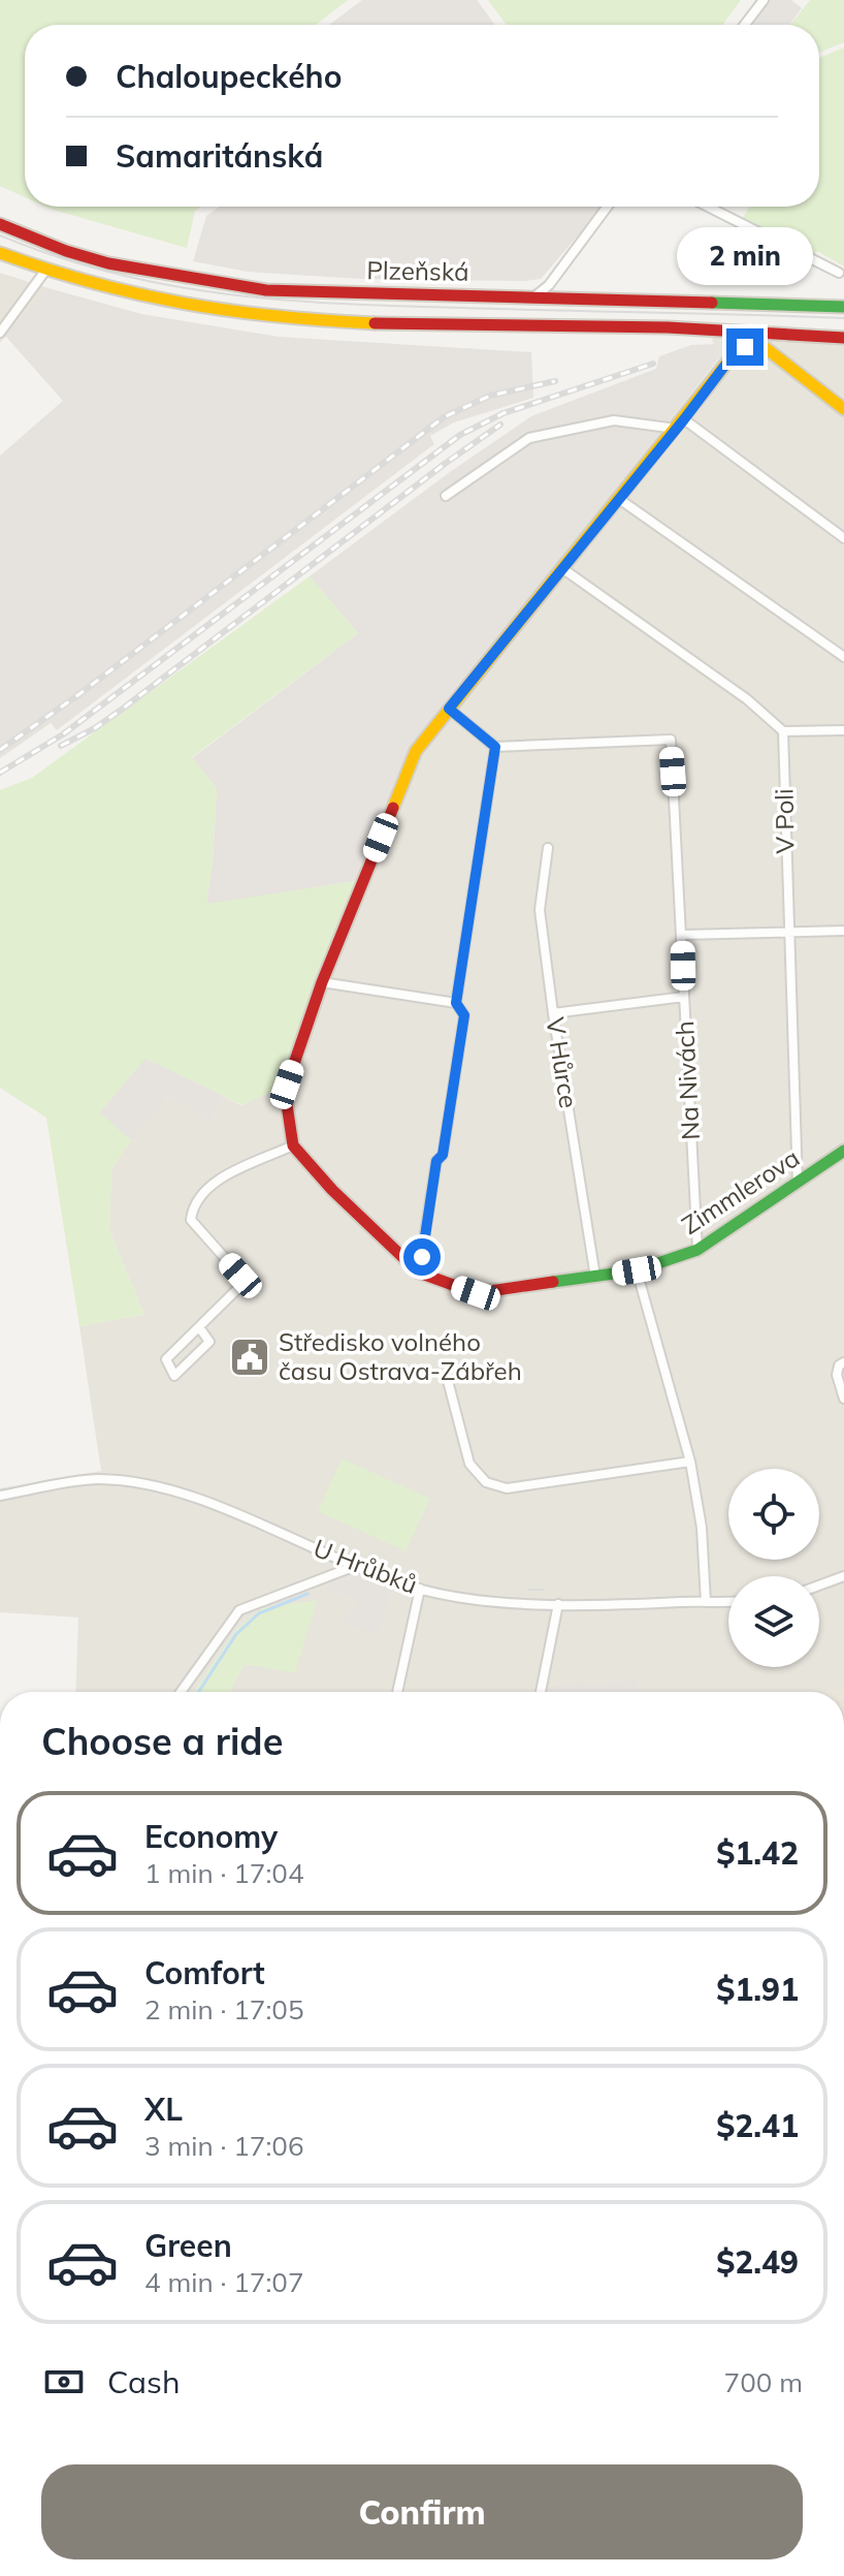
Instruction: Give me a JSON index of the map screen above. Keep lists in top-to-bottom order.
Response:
{
  "streets": {
    "main road": ["Plzeňská", "Zimmlerova"],
    "street": [
      "V Poli",
      "V Hůrce",
      "Na Nivách",
      "U Hrůbků"
    ]
  },
  "crossings": [
    ["V Poli", "Zimmlerova"],
    ["V Hůrce", "Zimmlerova"],
    ["Na Nivách", "Zimmlerova"]
  ],
  "places": {
    "public building": ["Středisko volného času Ostrava-Zábřeh"]
  },
  "page": {
    "banner": ["Chaloupeckého", "Samaritánská"],
    "bubble": "2 min",
    "heading": "Choose a ride",
    "list": [
      {
        "name": "Economy",
        "note": "1 min · 17:04",
        "value": "$1.42"
      },
      {
        "name": "Comfort",
        "note": "2 min · 17:05",
        "value": "$1.91"
      },
      {
        "name": "XL",
        "note": "3 min · 17:06",
        "value": "$2.41"
      },
      {
        "name": "Green",
        "note": "4 min · 17:07",
        "value": "$2.49"
      }
    ],
    "pay": ["Cash", "700 m"],
    "buttons": "Confirm"
  }
}
